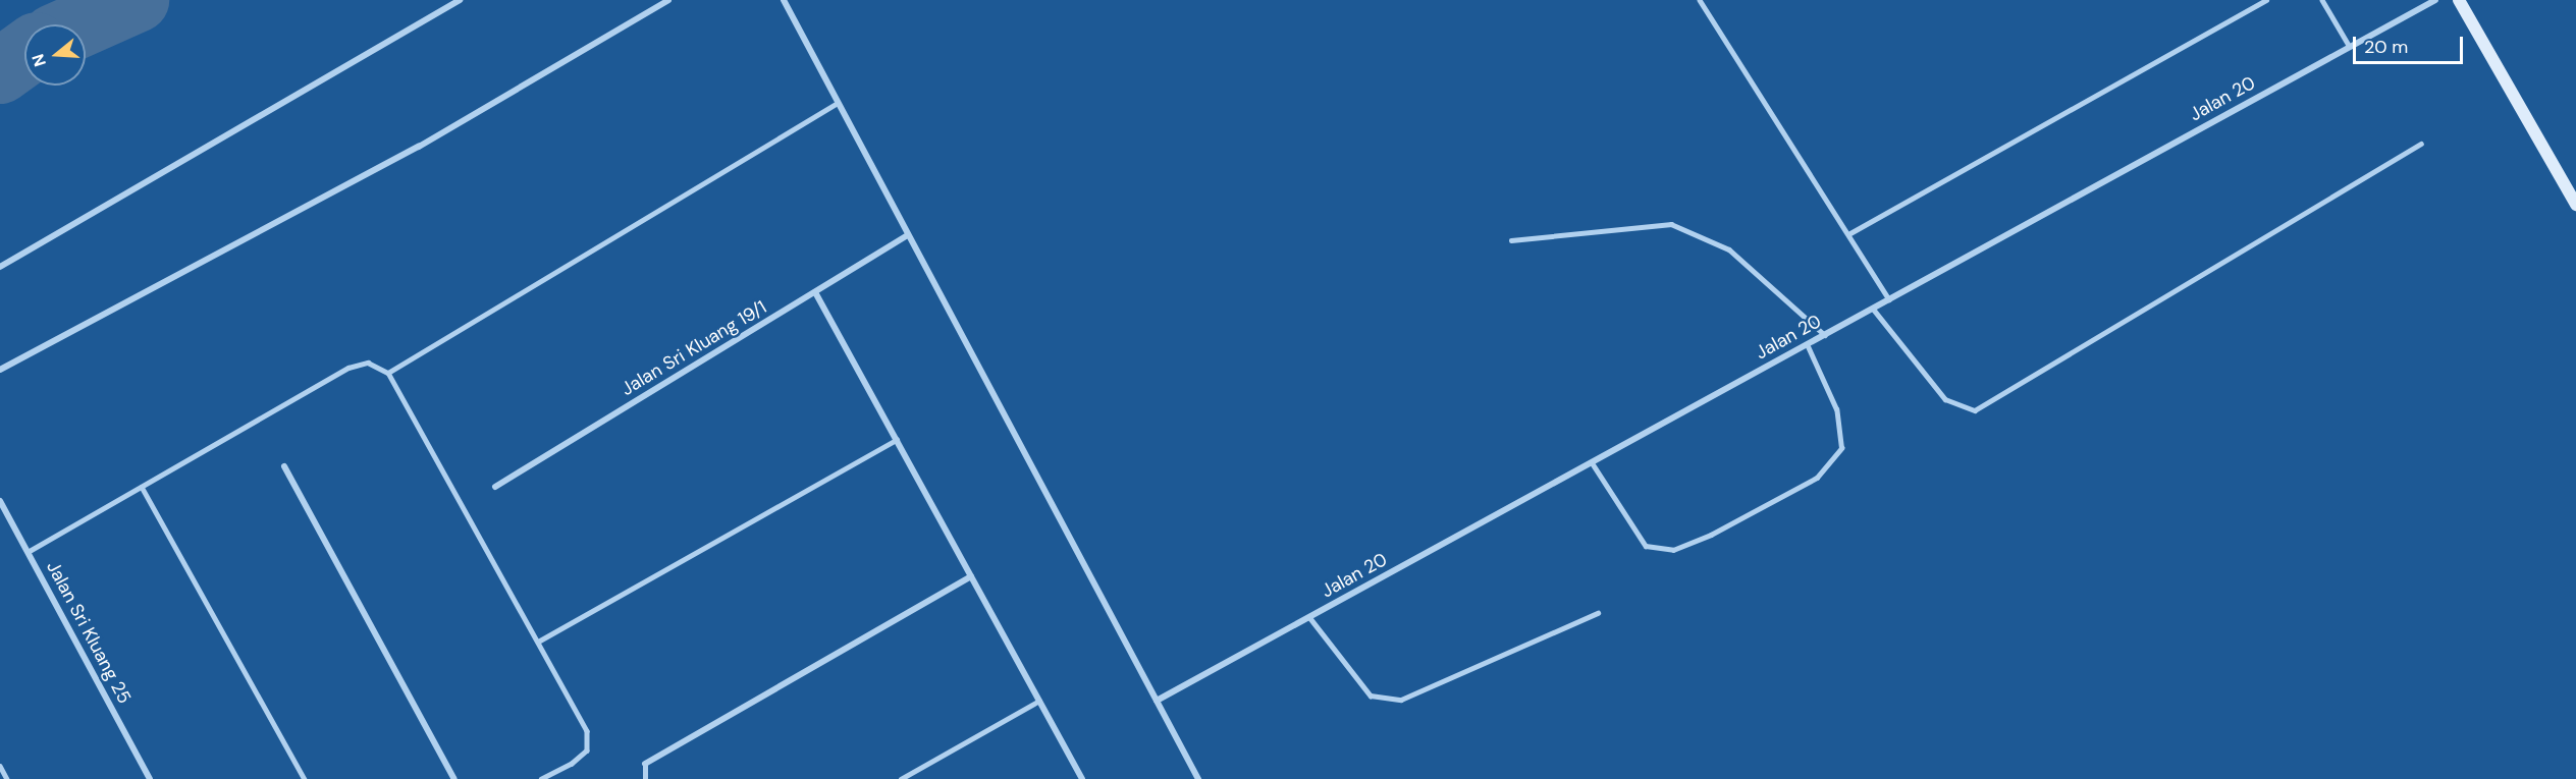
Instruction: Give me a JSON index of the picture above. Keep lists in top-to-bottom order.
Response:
{
  "streets": {
    "street": ["Jalan 20", "Jalan Sri Kluang 19/1", "Jalan Sri Kluang 25"]
  },
  "scale_bar": "20 m",
  "north": "left"
}
